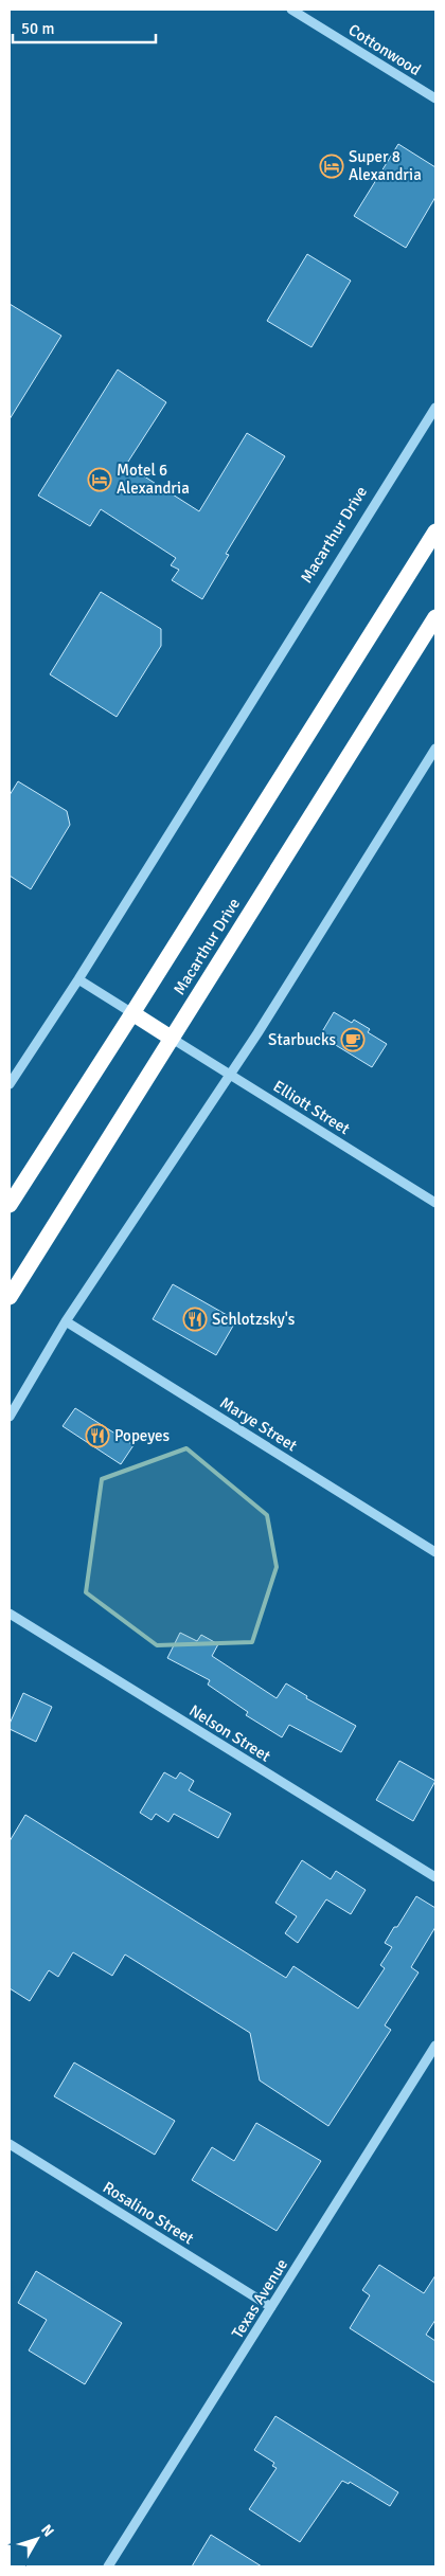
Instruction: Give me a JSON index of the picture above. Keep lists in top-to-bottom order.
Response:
{
  "streets": {
    "highway": ["Macarthur Drive"],
    "street": [
      "Cottonwood",
      "Elliott Street",
      "Marye Street",
      "Nelson Street",
      "Rosalino Street",
      "Texas Avenue"
    ]
  },
  "crossings": [
    ["Macarthur Drive", "Elliott Street"],
    ["Rosalino Street", "Texas Avenue"]
  ],
  "places": {
    "hotel": ["Super 8 Alexandria", "Motel 6 Alexandria"],
    "cafe": ["Starbucks"],
    "restaurant": ["Schlotzsky's", "Popeyes"]
  },
  "scale_bar": "50 m",
  "north": "top right"
}
